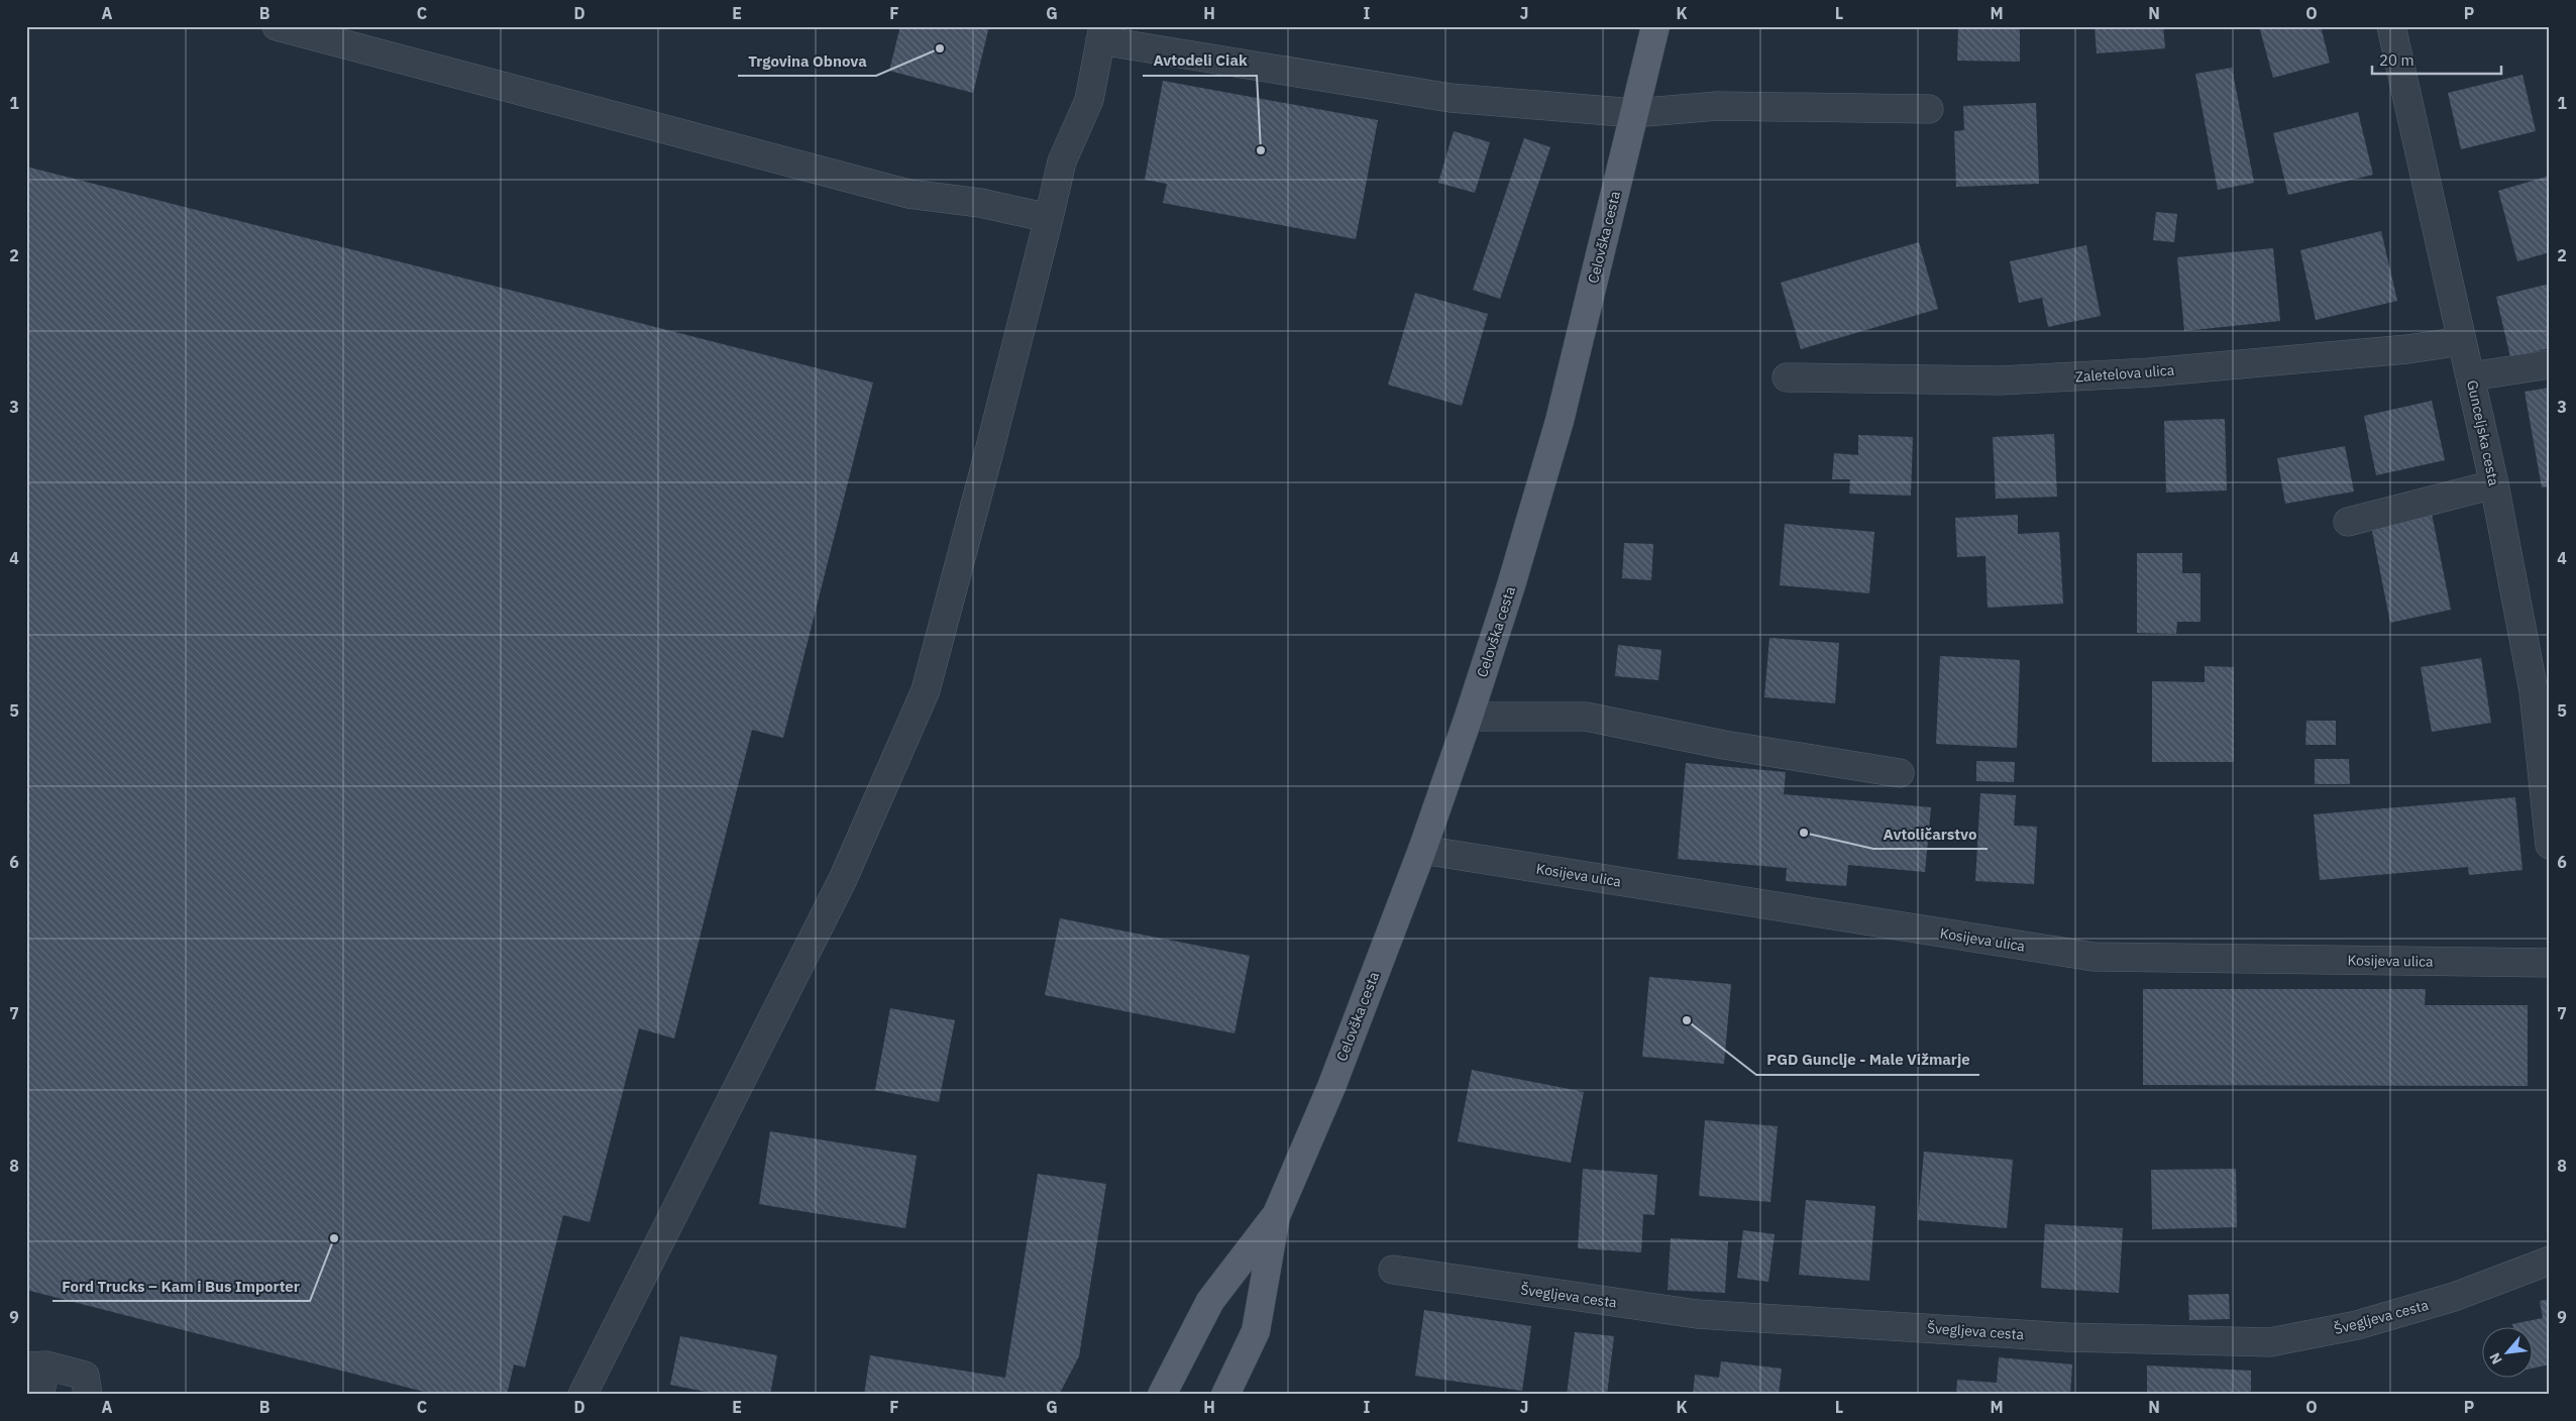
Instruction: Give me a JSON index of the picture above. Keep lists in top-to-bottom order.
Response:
{
  "streets": {
    "main road": ["Celovška cesta"],
    "street": [
      "Zaletelova ulica",
      "Gunceljska cesta",
      "Kosijeva ulica",
      "Švegljeva cesta"
    ]
  },
  "crossings": [
    ["Celovška cesta", "Kosijeva ulica"],
    ["Zaletelova ulica", "Gunceljska cesta"]
  ],
  "places": [
    "Trgovina Obnova",
    "Avtodeli Ciak",
    "Avtoličarstvo",
    "PGD Gunclje - Male Vižmarje",
    "Ford Trucks – Kam i Bus Importer"
  ],
  "scale_bar": "20 m",
  "north": "bottom left",
  "grid": {
    "columns": [
      "A",
      "B",
      "C",
      "D",
      "E",
      "F",
      "G",
      "H",
      "I",
      "J",
      "K",
      "L",
      "M",
      "N",
      "O",
      "P"
    ],
    "rows": [
      "1",
      "2",
      "3",
      "4",
      "5",
      "6",
      "7",
      "8",
      "9"
    ]
  }
}
